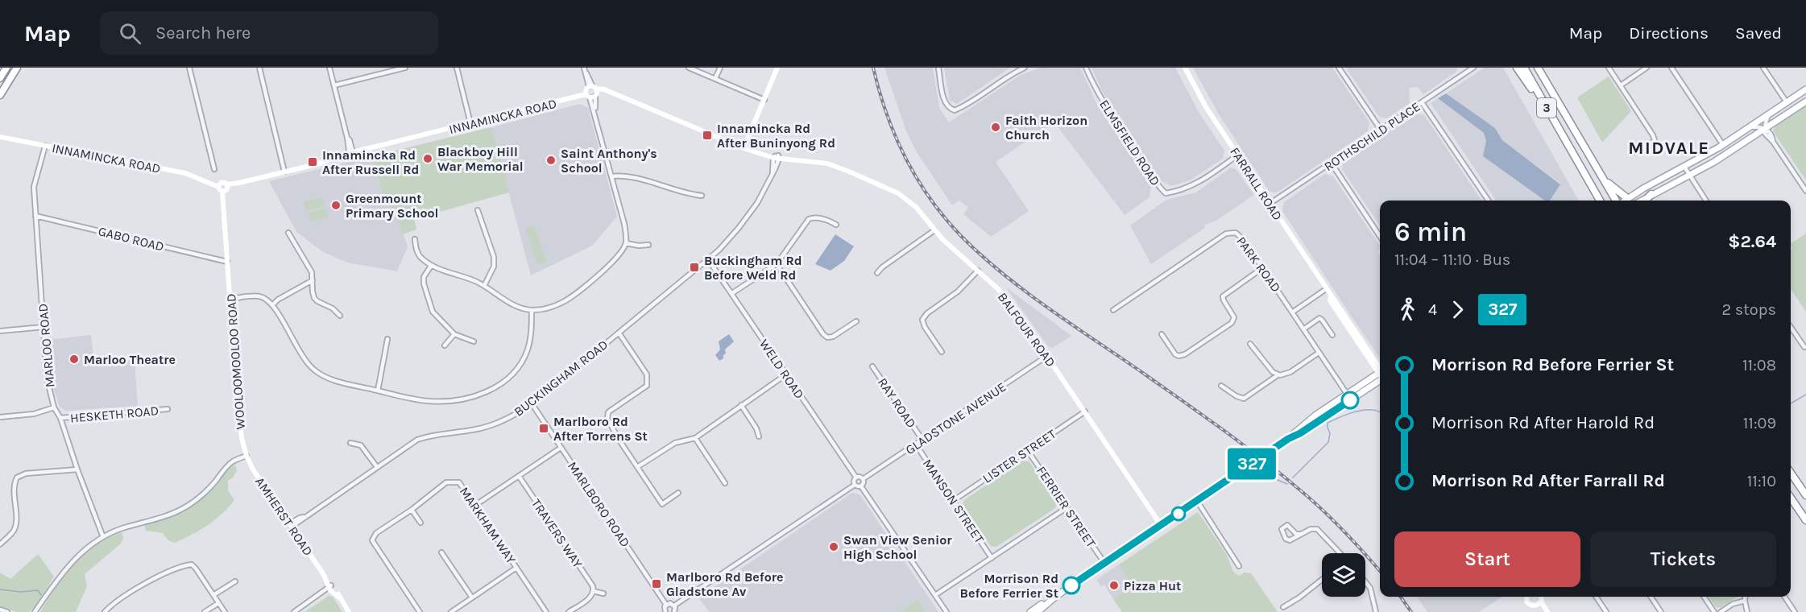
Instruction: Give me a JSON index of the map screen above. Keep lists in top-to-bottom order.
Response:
{
  "streets": {
    "highway": ["3"],
    "main road": [
      "INNAMINCKA ROAD",
      "FARRALL ROAD",
      "BALFOUR ROAD",
      "WOOLOOMOOLOO ROAD",
      "AMHERST ROAD"
    ],
    "street": [
      "ROTHSCHILD PLACE",
      "ELMSFIELD ROAD",
      "GABO ROAD",
      "PARK ROAD",
      "MARLOO ROAD",
      "WELD ROAD",
      "BUCKINGHAM ROAD",
      "RAY ROAD",
      "HESKETH ROAD",
      "GLADSTONE AVENUE",
      "LISTER STREET",
      "MANSON STREET",
      "MARLBORO ROAD",
      "FERRIER STREET",
      "MARKHAM WAY",
      "TRAVERS WAY"
    ]
  },
  "crossings": [
    ["INNAMINCKA ROAD", "BALFOUR ROAD"],
    ["INNAMINCKA ROAD", "MARLOO ROAD"],
    ["INNAMINCKA ROAD", "WOOLOOMOOLOO ROAD"],
    ["INNAMINCKA ROAD", "BUCKINGHAM ROAD"],
    ["ROTHSCHILD PLACE", "FARRALL ROAD"],
    ["ELMSFIELD ROAD", "FARRALL ROAD"],
    ["GABO ROAD", "MARLOO ROAD"],
    ["GABO ROAD", "WOOLOOMOOLOO ROAD"],
    ["BALFOUR ROAD", "BUCKINGHAM ROAD"],
    ["BALFOUR ROAD", "GLADSTONE AVENUE"],
    ["BALFOUR ROAD", "LISTER STREET"],
    ["MARLOO ROAD", "HESKETH ROAD"],
    ["WOOLOOMOOLOO ROAD", "AMHERST ROAD"],
    ["WELD ROAD", "BUCKINGHAM ROAD"],
    ["WELD ROAD", "GLADSTONE AVENUE"],
    ["BUCKINGHAM ROAD", "MARLBORO ROAD"],
    ["BUCKINGHAM ROAD", "AMHERST ROAD"],
    ["RAY ROAD", "GLADSTONE AVENUE"],
    ["GLADSTONE AVENUE", "MANSON STREET"],
    ["LISTER STREET", "MANSON STREET"],
    ["LISTER STREET", "FERRIER STREET"]
  ],
  "districts": ["MIDVALE"],
  "places": {
    "other": [
      "Faith Horizon Church",
      "Blackboy Hill War Memorial",
      "Saint Anthony's School",
      "Greenmount Primary School",
      "Marloo Theatre",
      "Swan View Senior High School",
      "Morrison Rd Before Ferrier St",
      "Pizza Hut"
    ],
    "transit": [
      "Innamincka Rd After Buninyong Rd",
      "Innamincka Rd After Russell Rd",
      "Buckingham Rd Before Weld Rd",
      "Marlboro Rd After Torrens St",
      "Marlboro Rd Before Gladstone Av"
    ]
  },
  "lines": ["bus line 327"],
  "page": {
    "header": "Map",
    "search": "Search here",
    "nav": ["Map", "Directions", "Saved"],
    "on_map": "327",
    "heading": ["6 min", "11:04 – 11:10 · Bus", "$2.64"],
    "legs": ["4", "327", "2 stops"],
    "list": [
      {
        "name": "Morrison Rd Before Ferrier St",
        "value": "11:08"
      },
      {
        "name": "Morrison Rd After Harold Rd",
        "value": "11:09"
      },
      {
        "name": "Morrison Rd After Farrall Rd",
        "value": "11:10"
      }
    ],
    "buttons": ["Start", "Tickets"]
  }
}
